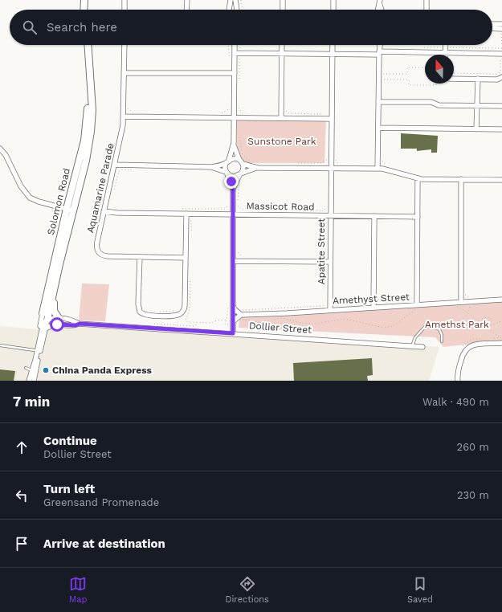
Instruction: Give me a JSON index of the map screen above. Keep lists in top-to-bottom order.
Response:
{
  "streets": {
    "main road": ["Solomon Road"],
    "street": [
      "Aquamarine Parade",
      "Massicot Road",
      "Apatite Street",
      "Amethyst Street",
      "Dollier Street"
    ]
  },
  "crossings": [
    ["Aquamarine Parade", "Massicot Road"],
    ["Solomon Road", "Dollier Street"],
    ["Massicot Road", "Apatite Street"],
    ["Apatite Street", "Amethyst Street"]
  ],
  "parks": ["Sunstone Park", "Amethst Park"],
  "places": ["China Panda Express"],
  "north": "top",
  "page": {
    "search": "Search here",
    "heading": ["7 min", "Walk · 490 m"],
    "list": [
      ["Continue", "Dollier Street", "260 m"],
      ["Turn left", "Greensand Promenade", "230 m"],
      "Arrive at destination"
    ],
    "nav": ["Map", "Directions", "Saved"]
  }
}
